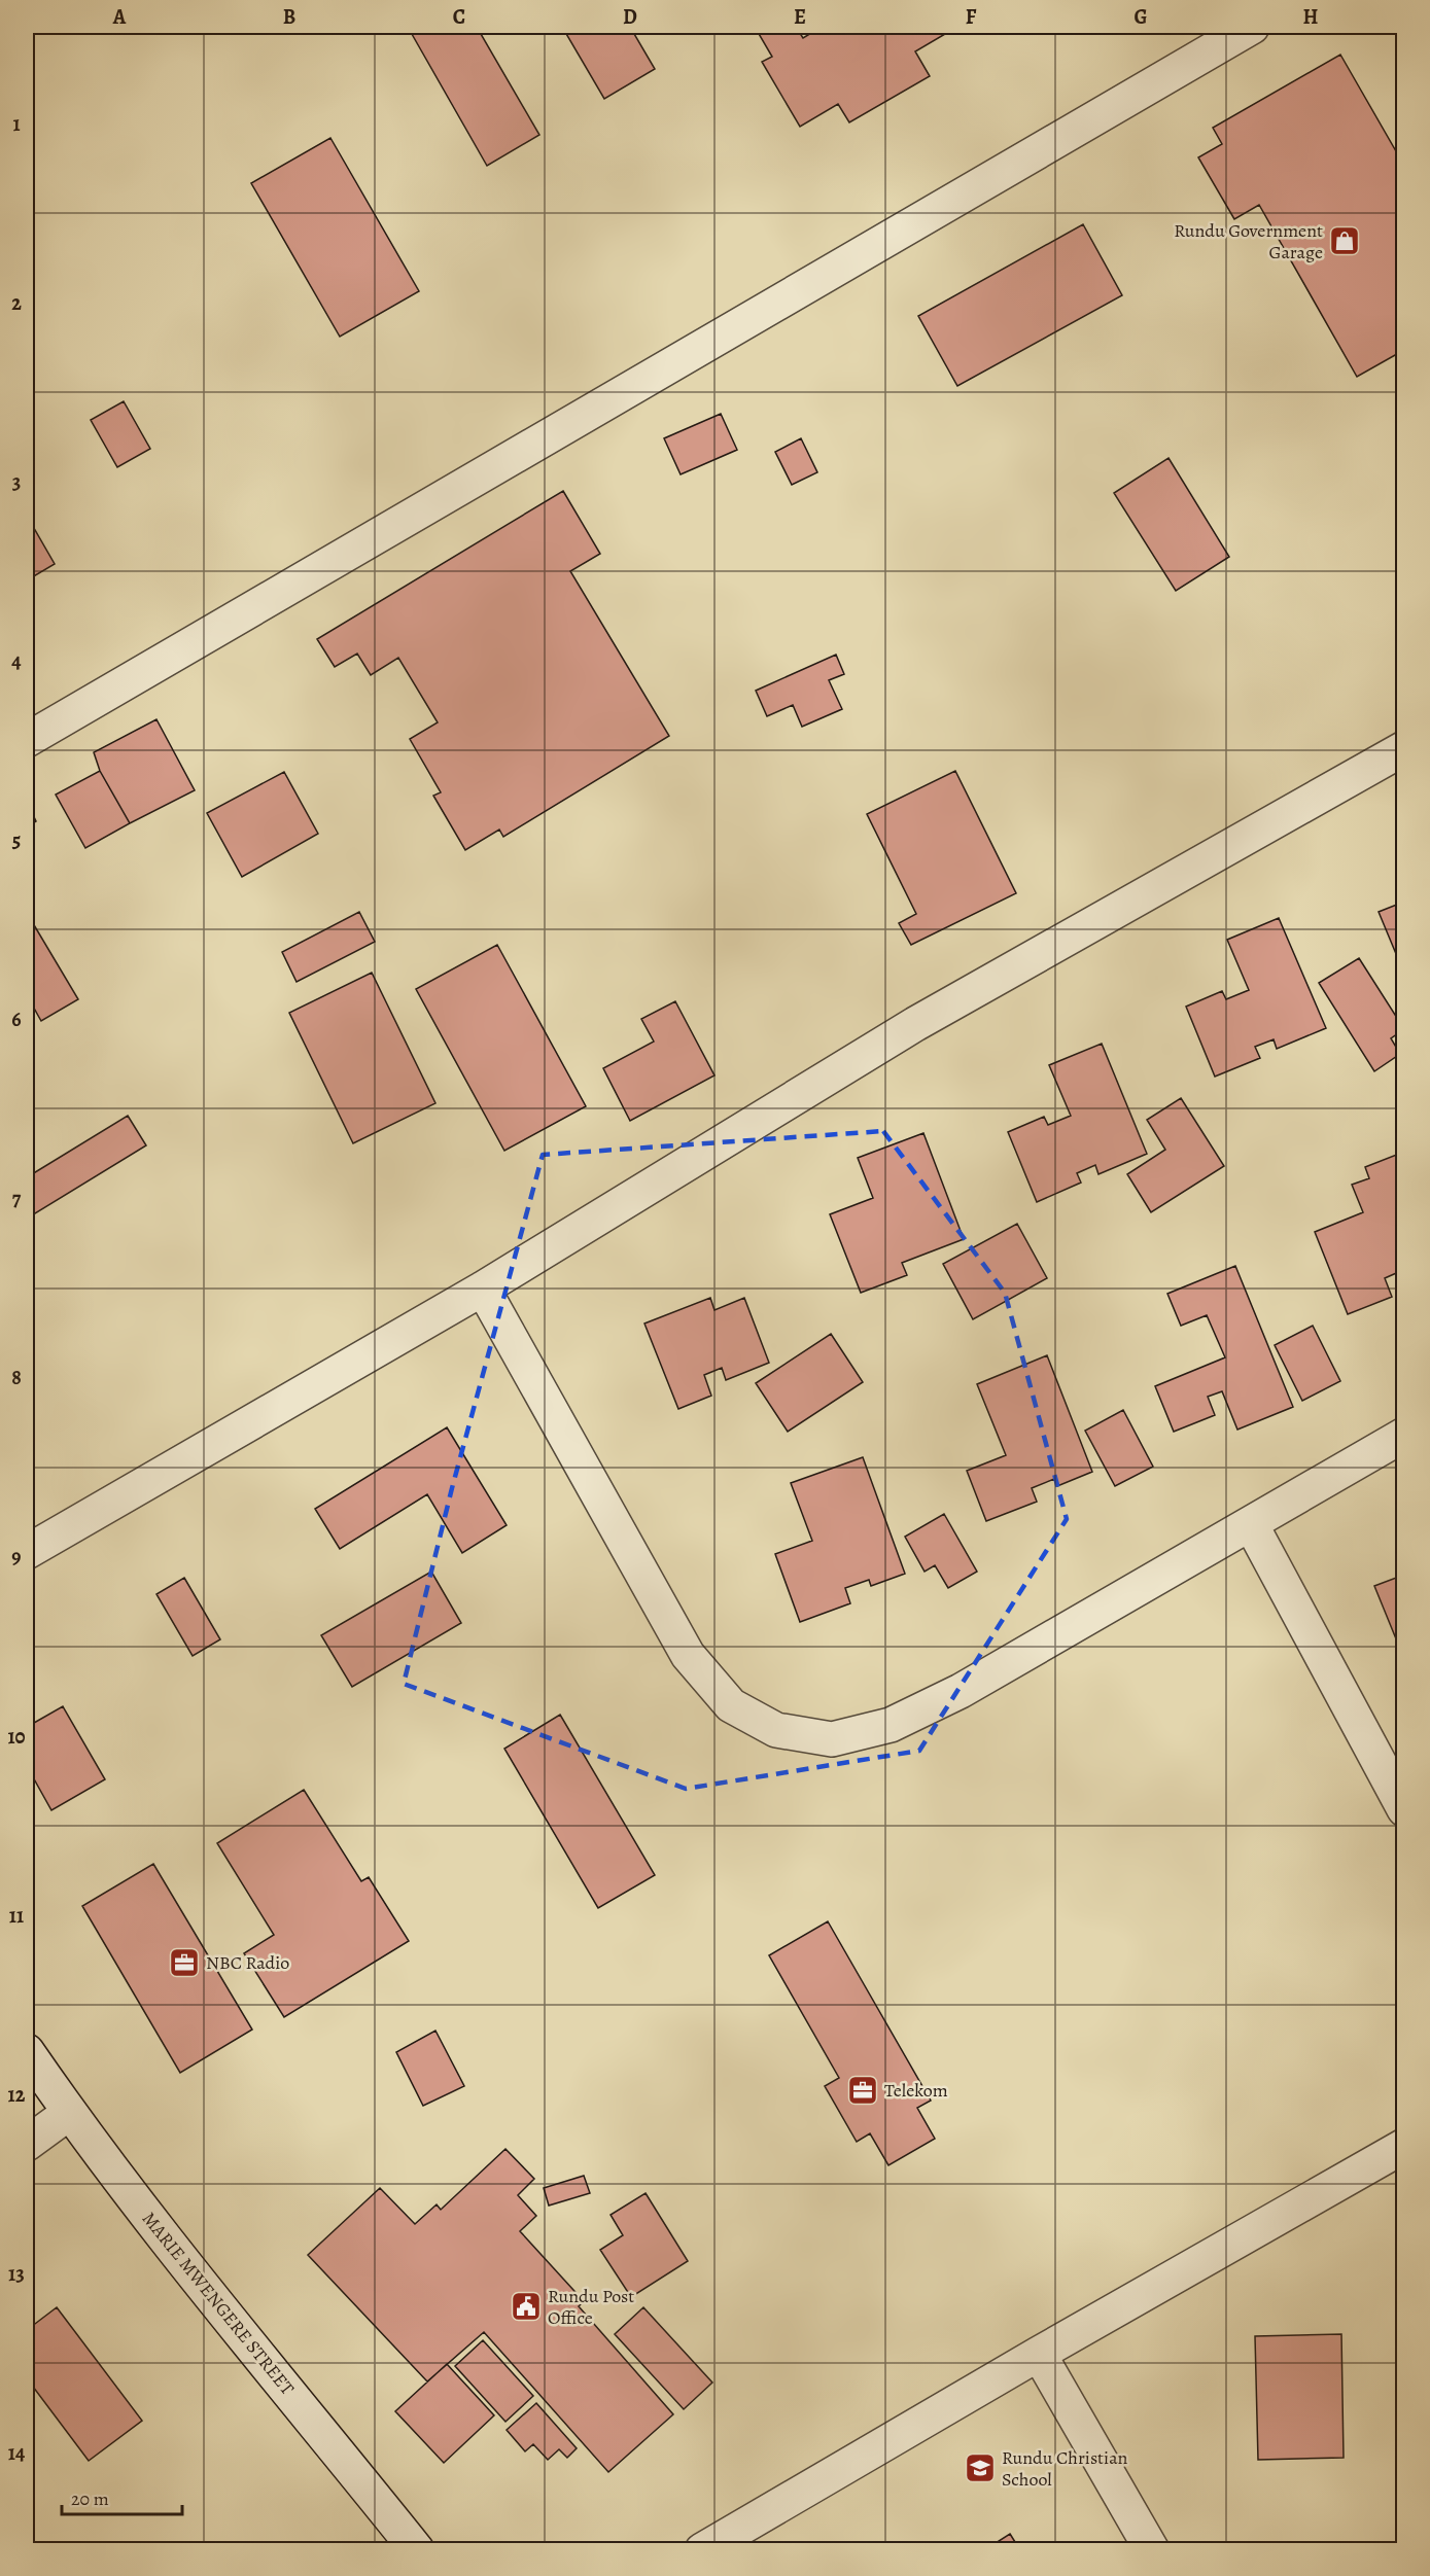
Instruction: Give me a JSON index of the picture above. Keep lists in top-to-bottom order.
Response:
{
  "streets": {
    "street": ["MARIE MWENGERE STREET"]
  },
  "places": {
    "shop": ["Rundu Government Garage"],
    "office": ["NBC Radio", "Telekom"],
    "public building": ["Rundu Post Office"],
    "school or university": ["Rundu Christian School"]
  },
  "scale_bar": "20 m",
  "grid": {
    "columns": [
      "A",
      "B",
      "C",
      "D",
      "E",
      "F",
      "G",
      "H"
    ],
    "rows": [
      "1",
      "2",
      "3",
      "4",
      "5",
      "6",
      "7",
      "8",
      "9",
      "10",
      "11",
      "12",
      "13",
      "14"
    ]
  }
}
